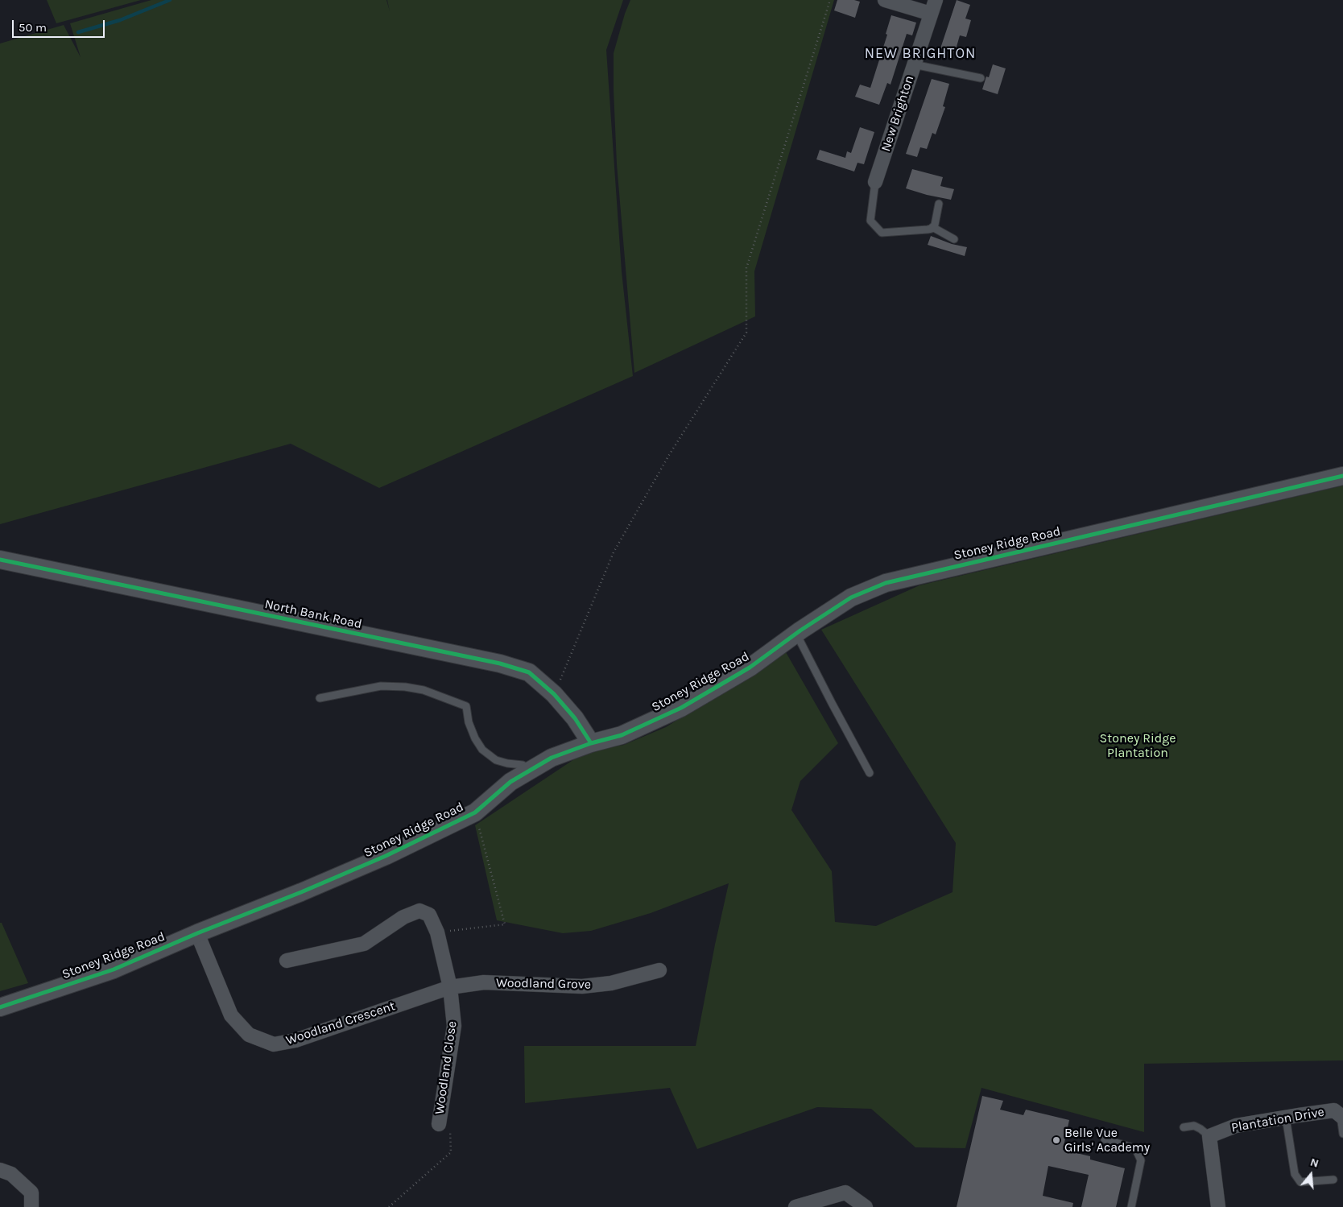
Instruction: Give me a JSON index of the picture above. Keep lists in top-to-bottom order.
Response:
{
  "streets": {
    "street": [
      "New Brighton",
      "Stoney Ridge Road",
      "North Bank Road",
      "Woodland Grove",
      "Woodland Crescent",
      "Woodland Close",
      "Plantation Drive"
    ]
  },
  "crossings": [
    ["Stoney Ridge Road", "North Bank Road"],
    ["Stoney Ridge Road", "Woodland Crescent"],
    ["Woodland Grove", "Woodland Crescent"],
    ["Woodland Grove", "Woodland Close"],
    ["Woodland Crescent", "Woodland Close"]
  ],
  "districts": ["NEW BRIGHTON"],
  "parks": ["Stoney Ridge Plantation"],
  "places": ["Belle Vue Girls' Academy"],
  "scale_bar": "50 m",
  "north": "top"
}
